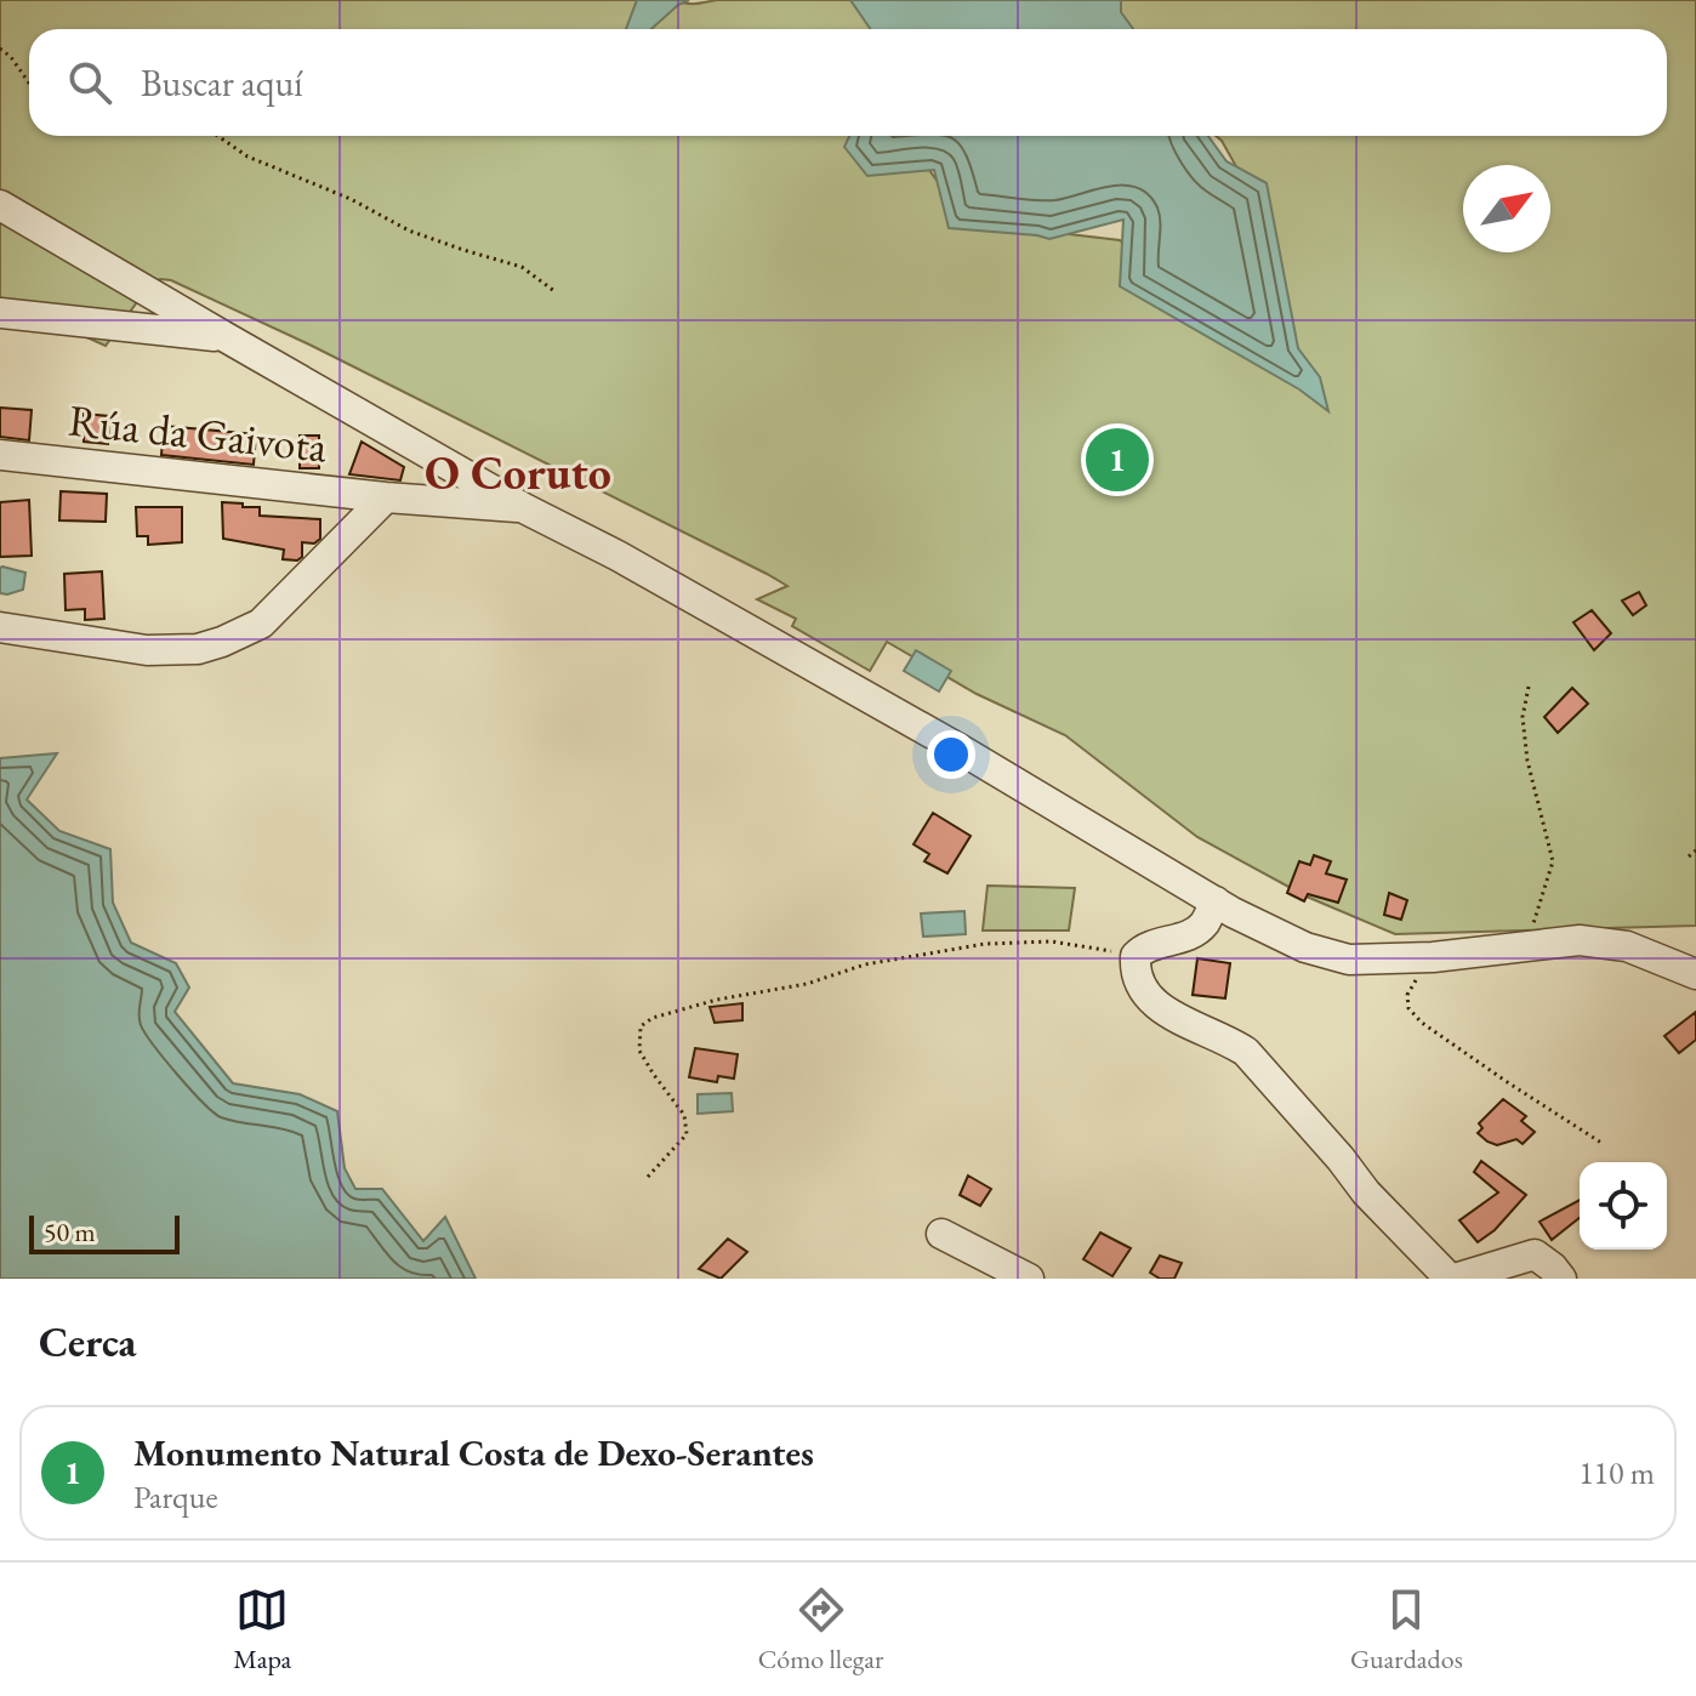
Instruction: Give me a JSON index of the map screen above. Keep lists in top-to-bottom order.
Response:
{
  "streets": {
    "street": ["Rúa da Gaivota"]
  },
  "districts": ["O Coruto"],
  "scale_bar": "50 m",
  "north": "top right",
  "page": {
    "search": "Buscar aquí",
    "pins": "1",
    "scale": "50 m",
    "heading": "Cerca",
    "list": [
      {
        "mark": "1",
        "name": "Monumento Natural Costa de Dexo-Serantes",
        "note": "Parque",
        "value": "110 m"
      }
    ],
    "nav": ["Mapa", "Cómo llegar", "Guardados"]
  }
}
